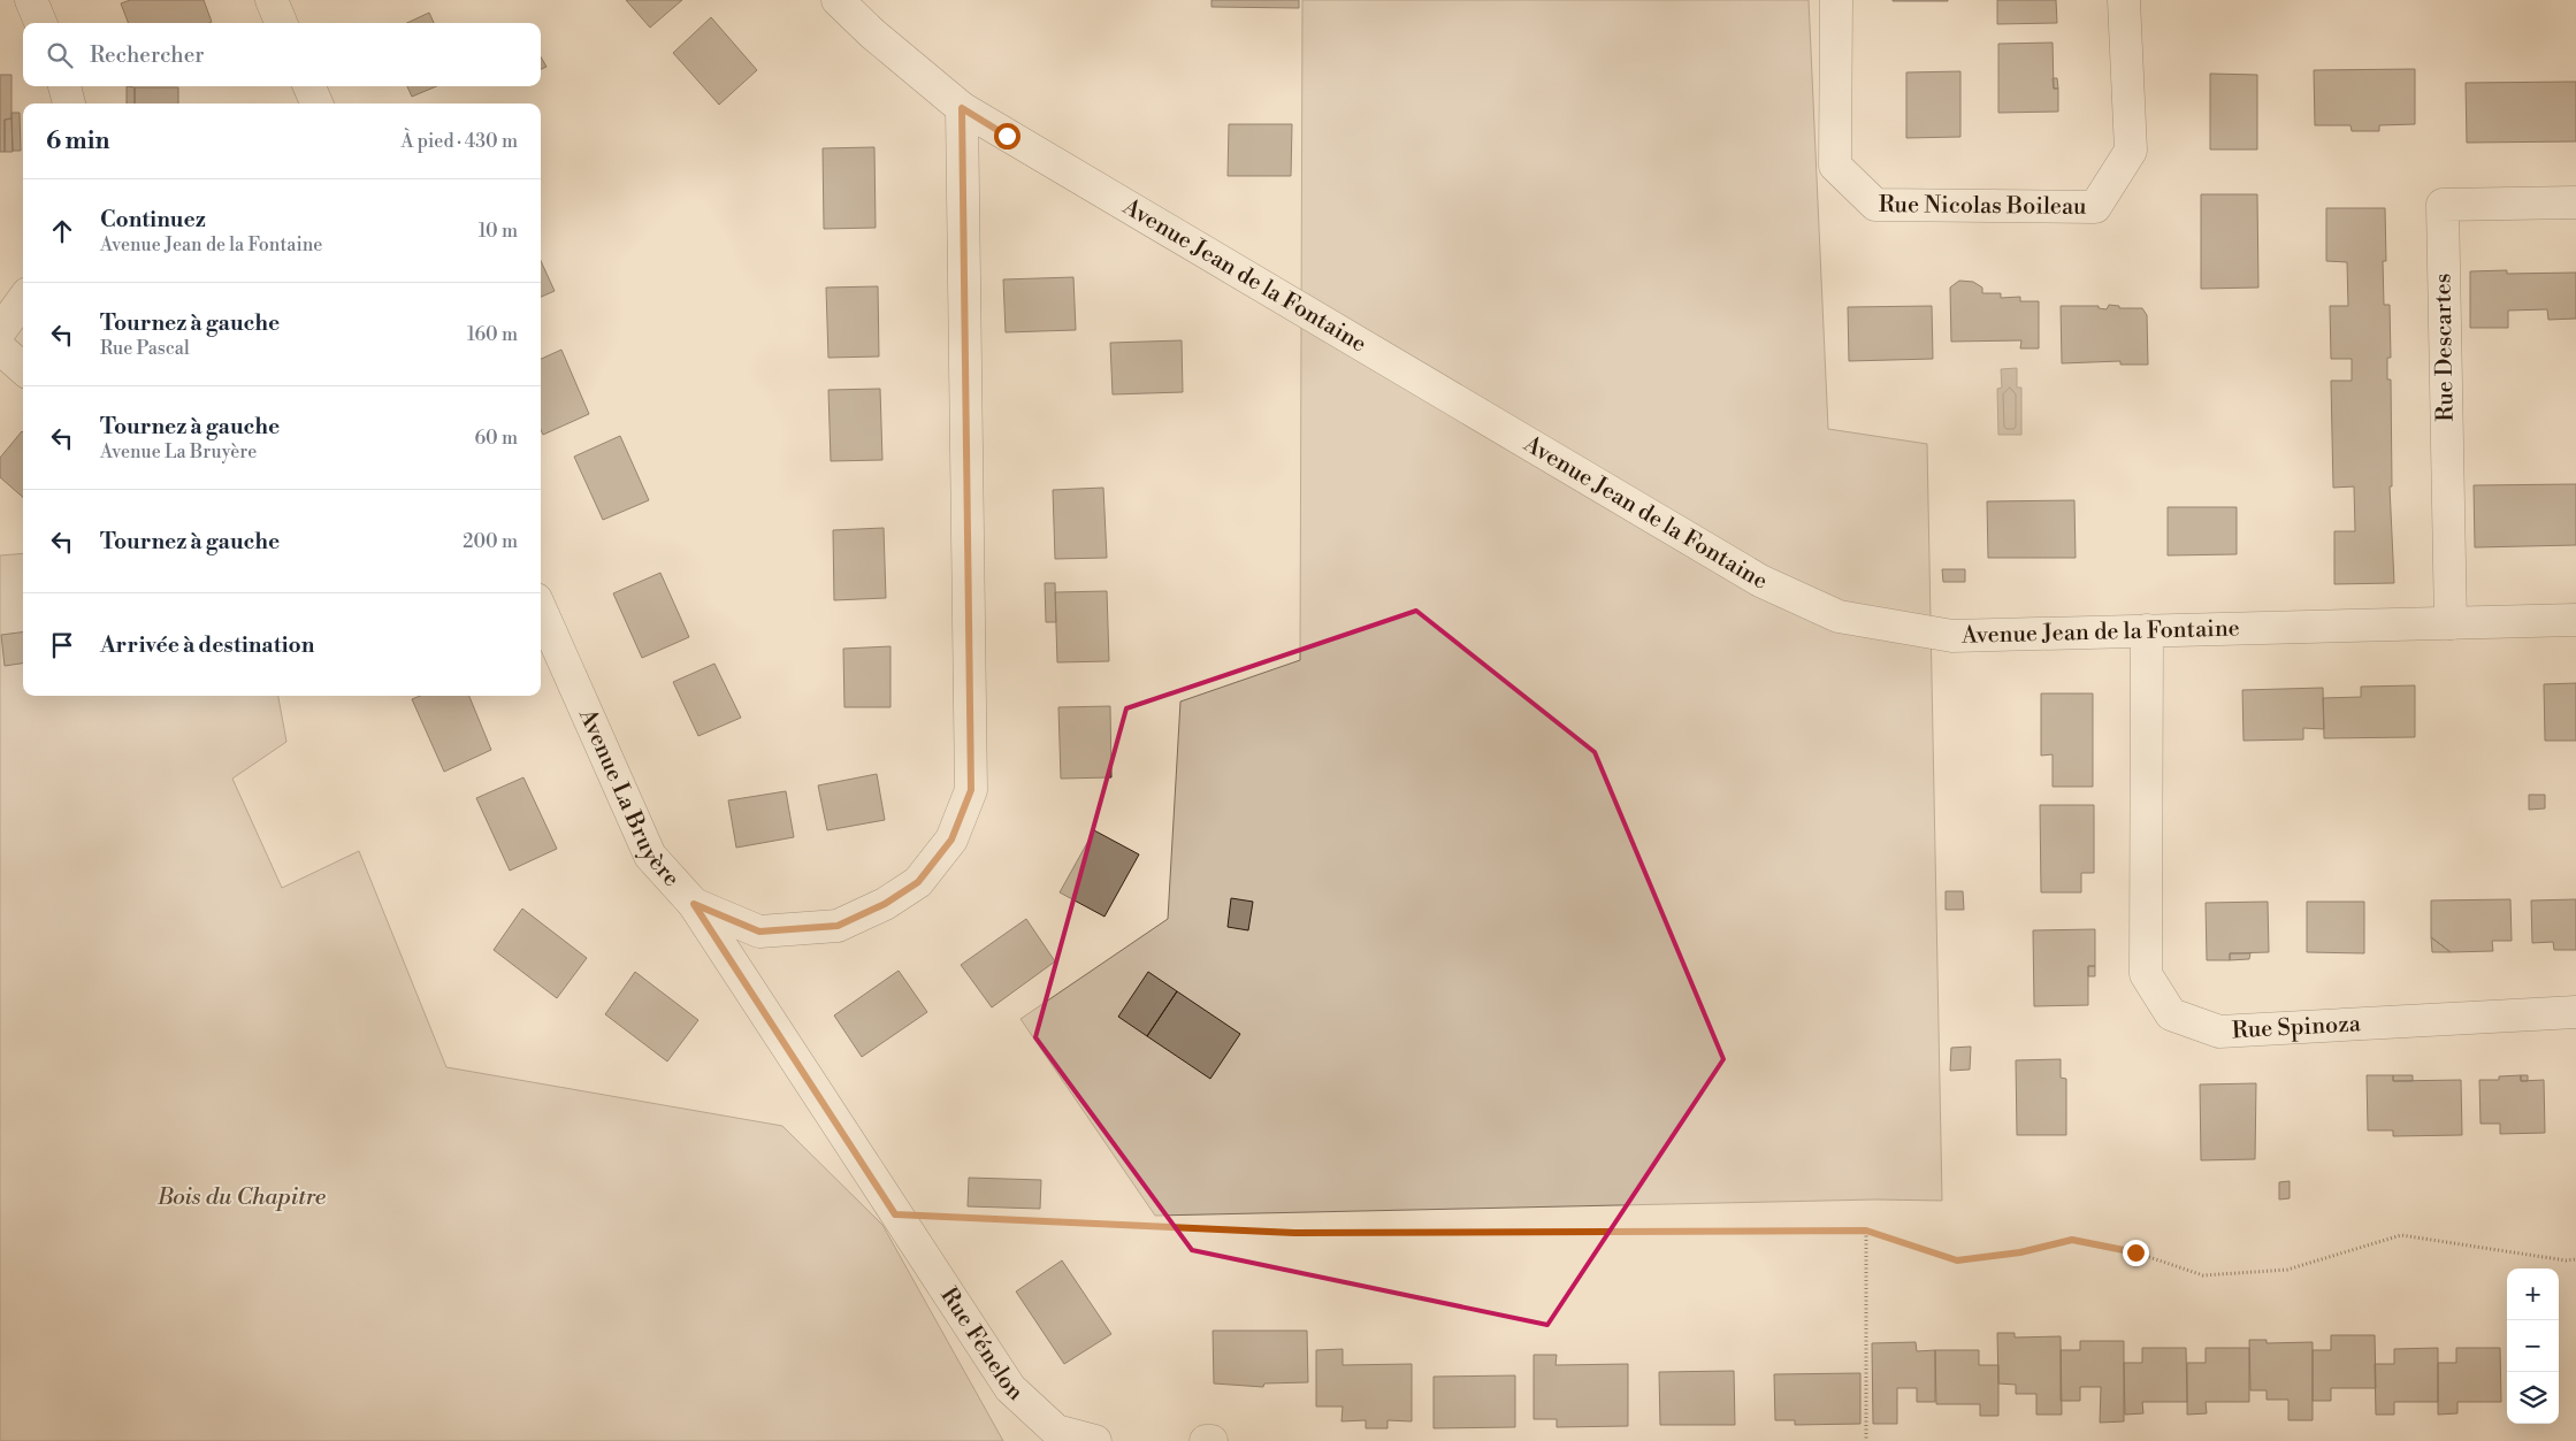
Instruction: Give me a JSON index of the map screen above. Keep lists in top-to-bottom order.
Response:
{
  "streets": {
    "street": [
      "Rue Nicolas Boileau",
      "Avenue Jean de la Fontaine",
      "Rue Descartes",
      "Avenue La Bruyère",
      "Rue Spinoza",
      "Rue Fénelon"
    ]
  },
  "crossings": [
    ["Avenue Jean de la Fontaine", "Rue Descartes"],
    ["Avenue Jean de la Fontaine", "Rue Spinoza"],
    ["Avenue La Bruyère", "Rue Fénelon"]
  ],
  "parks": ["Bois du Chapitre"],
  "page": {
    "search": "Rechercher",
    "heading": ["6 min", "À pied · 430 m"],
    "list": [
      ["Continuez", "Avenue Jean de la Fontaine", "10 m"],
      ["Tournez à gauche", "Rue Pascal", "160 m"],
      ["Tournez à gauche", "Avenue La Bruyère", "60 m"],
      ["Tournez à gauche", "200 m"],
      "Arrivée à destination"
    ],
    "map_buttons": ["+", "−"]
  }
}
